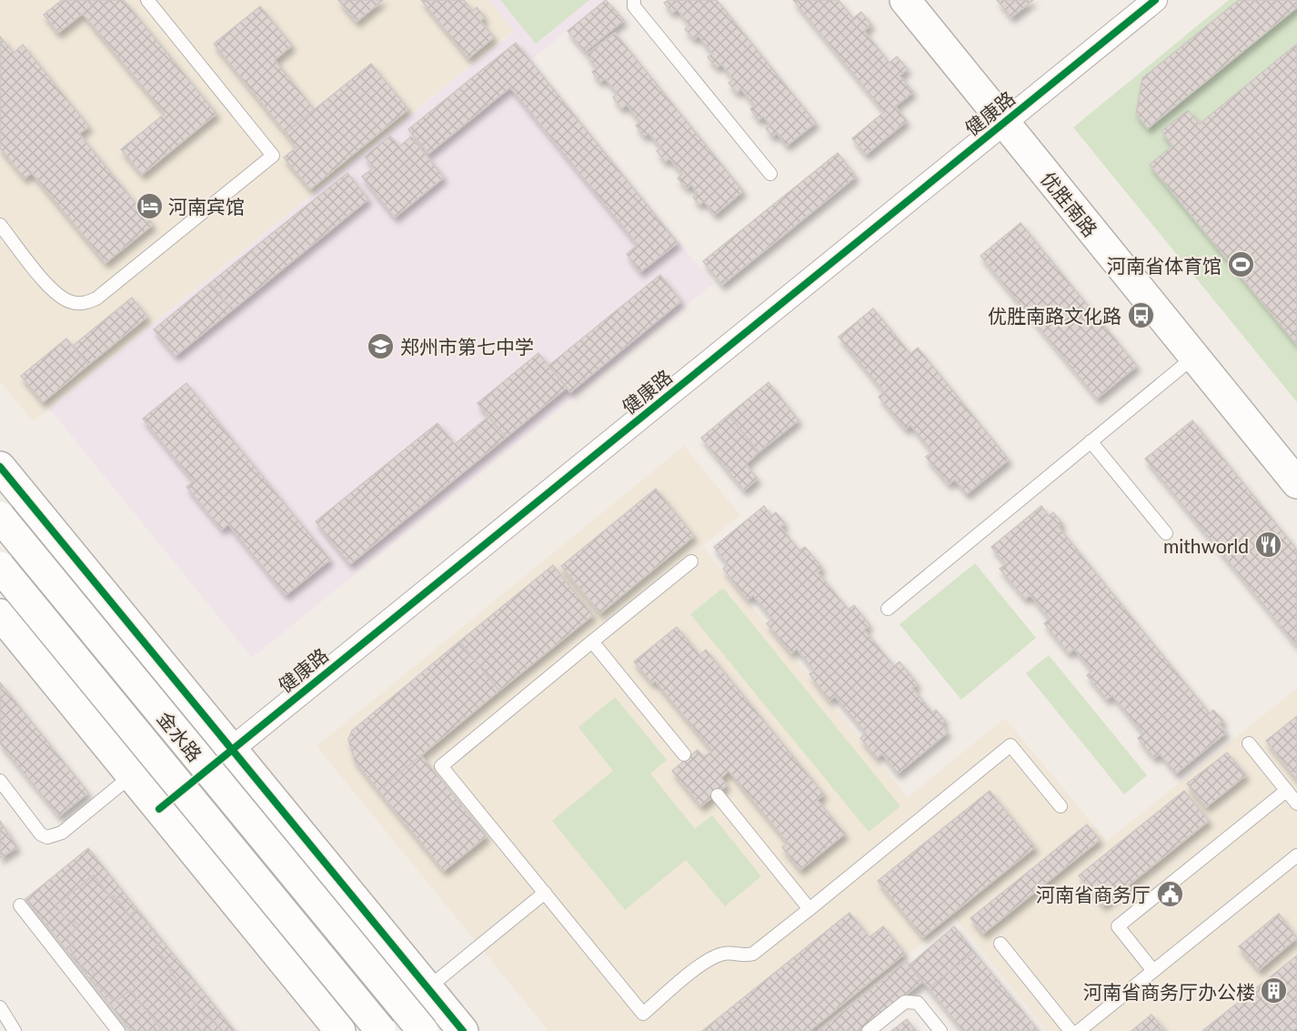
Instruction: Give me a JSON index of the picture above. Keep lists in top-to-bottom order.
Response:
{
  "streets": {
    "street": ["健康路", "优胜南路", "金水路"]
  },
  "crossings": [
    ["健康路", "优胜南路"]
  ],
  "places": {
    "hotel": ["河南宾馆"],
    "sports": ["河南省体育馆"],
    "bus stop": ["优胜南路文化路"],
    "school or university": ["郑州市第七中学"],
    "restaurant": ["mithworld"],
    "public building": ["河南省商务厅"],
    "building": ["河南省商务厅办公楼"]
  }
}
